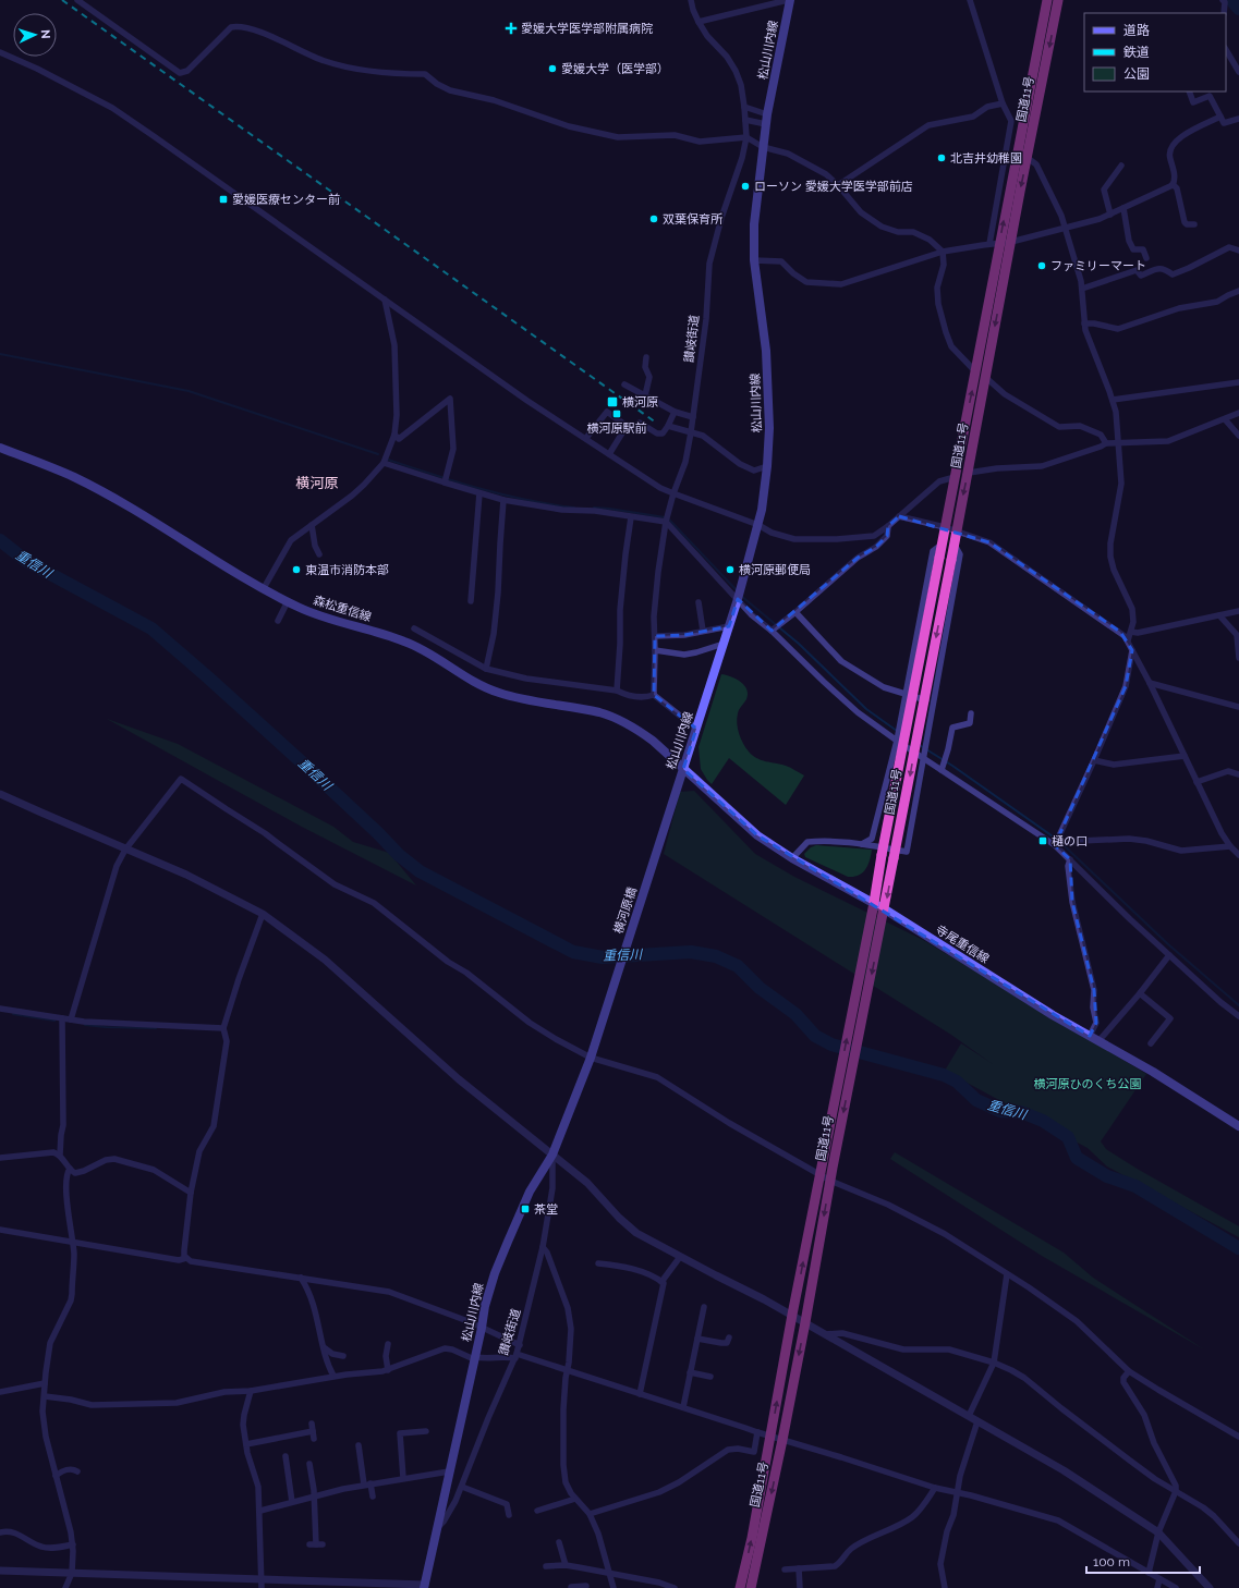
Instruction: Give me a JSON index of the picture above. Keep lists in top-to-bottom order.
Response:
{
  "streets": {
    "highway": ["国道11号"],
    "main road": [
      "松山川内線",
      "森松重信線",
      "横河原橋",
      "寺尾重信線"
    ],
    "street": ["讃岐街道"]
  },
  "crossings": [
    ["松山川内線", "讃岐街道"],
    ["松山川内線", "森松重信線"],
    ["松山川内線", "横河原橋"],
    ["松山川内線", "寺尾重信線"],
    ["国道11号", "寺尾重信線"],
    ["森松重信線", "寺尾重信線"]
  ],
  "districts": ["横河原"],
  "water": ["重信川"],
  "parks": ["横河原ひのくち公園"],
  "places": {
    "health": ["愛媛大学医学部附属病院"],
    "other": [
      "愛媛大学（医学部）",
      "北吉井幼稚園",
      "ローソン 愛媛大学医学部前店",
      "双葉保育所",
      "ファミリーマート",
      "東温市消防本部",
      "横河原郵便局"
    ],
    "transit": [
      "愛媛医療センター前",
      "横河原",
      "横河原駅前",
      "樋の口",
      "茶堂"
    ]
  },
  "legend": ["道路", "鉄道", "公園"],
  "scale_bar": "100 m",
  "north": "right"
}
